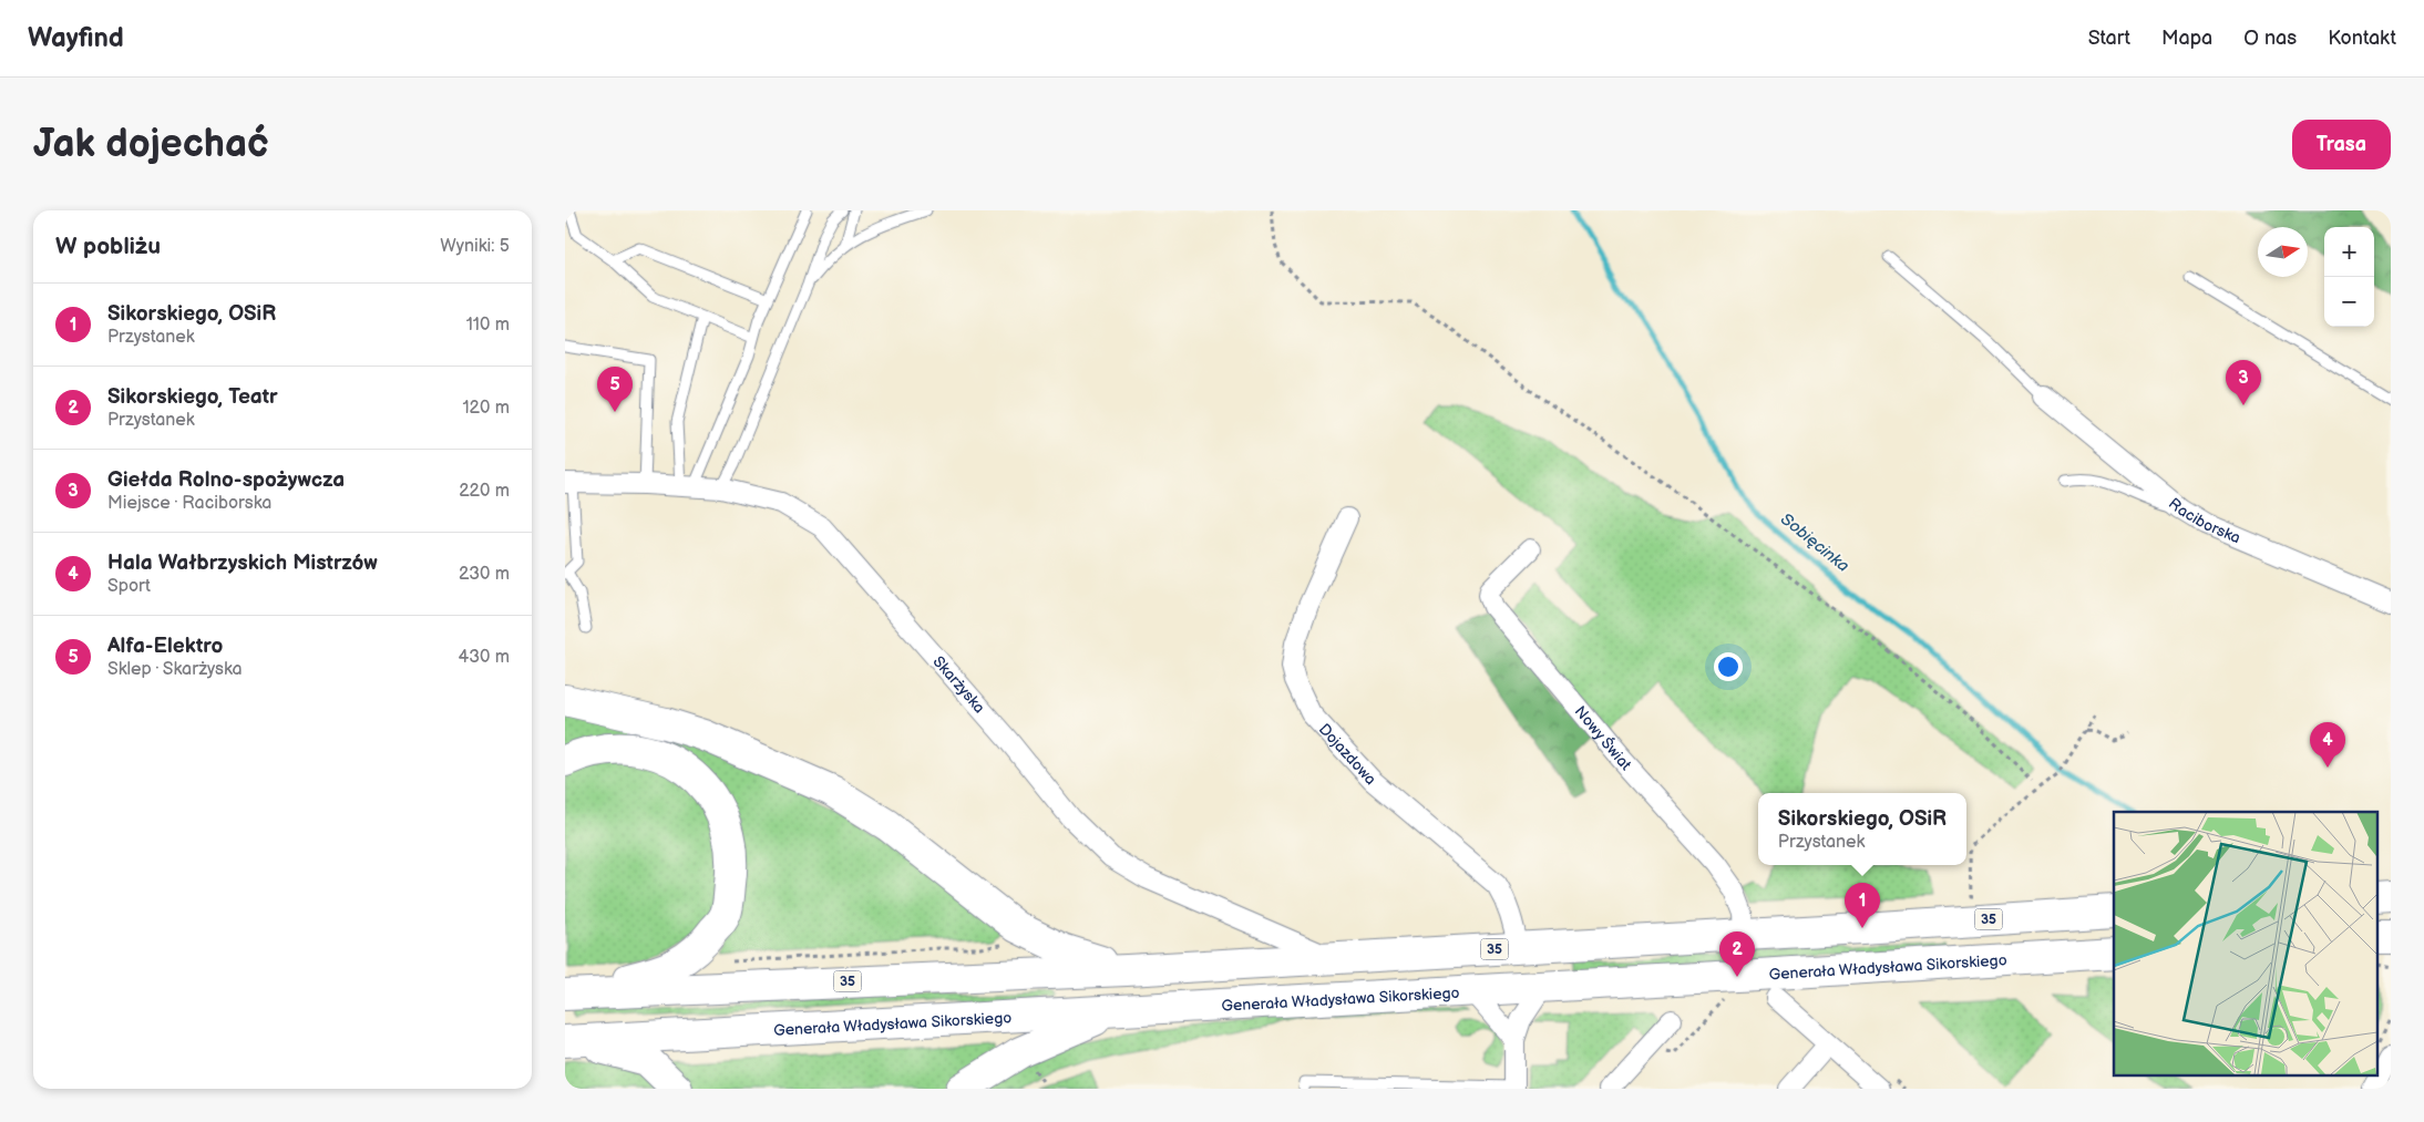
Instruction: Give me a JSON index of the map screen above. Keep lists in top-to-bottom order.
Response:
{
  "streets": {
    "main road": ["35", "Generała Władysława Sikorskiego"],
    "street": [
      "Raciborska",
      "Skarżyska",
      "Nowy Świat",
      "Dojazdowa"
    ]
  },
  "crossings": [
    ["Skarżyska", "35"],
    ["Nowy Świat", "35"],
    ["Dojazdowa", "35"]
  ],
  "water": ["Sobięcinka"],
  "north": "right",
  "page": {
    "header": "Wayfind",
    "nav": [
      "Start",
      "Mapa",
      "O nas",
      "Kontakt"
    ],
    "buttons": "Trasa",
    "title": "Jak dojechać",
    "heading": ["W pobliżu", "Wyniki: 5"],
    "map_buttons": ["+", "−"],
    "list": [
      {
        "mark": "1",
        "name": "Sikorskiego, OSiR",
        "note": "Przystanek",
        "value": "110 m"
      },
      {
        "mark": "2",
        "name": "Sikorskiego, Teatr",
        "note": "Przystanek",
        "value": "120 m"
      },
      {
        "mark": "3",
        "name": "Giełda Rolno-spożywcza",
        "note": "Miejsce · Raciborska",
        "value": "220 m"
      },
      {
        "mark": "4",
        "name": "Hala Wałbrzyskich Mistrzów",
        "note": "Sport",
        "value": "230 m"
      },
      {
        "mark": "5",
        "name": "Alfa-Elektro",
        "note": "Sklep · Skarżyska",
        "value": "430 m"
      }
    ],
    "pins": [
      "3",
      "5",
      "4",
      "1",
      "2"
    ],
    "popup": ["Sikorskiego, OSiR", "Przystanek"]
  }
}
